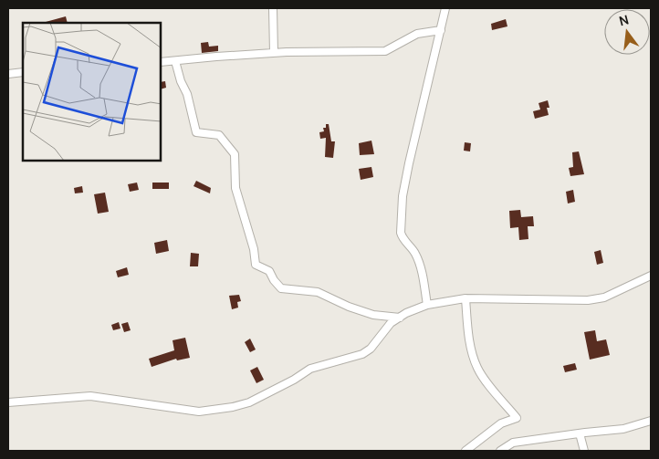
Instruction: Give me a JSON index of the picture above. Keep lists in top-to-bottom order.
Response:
{
  "north": "top"
}
